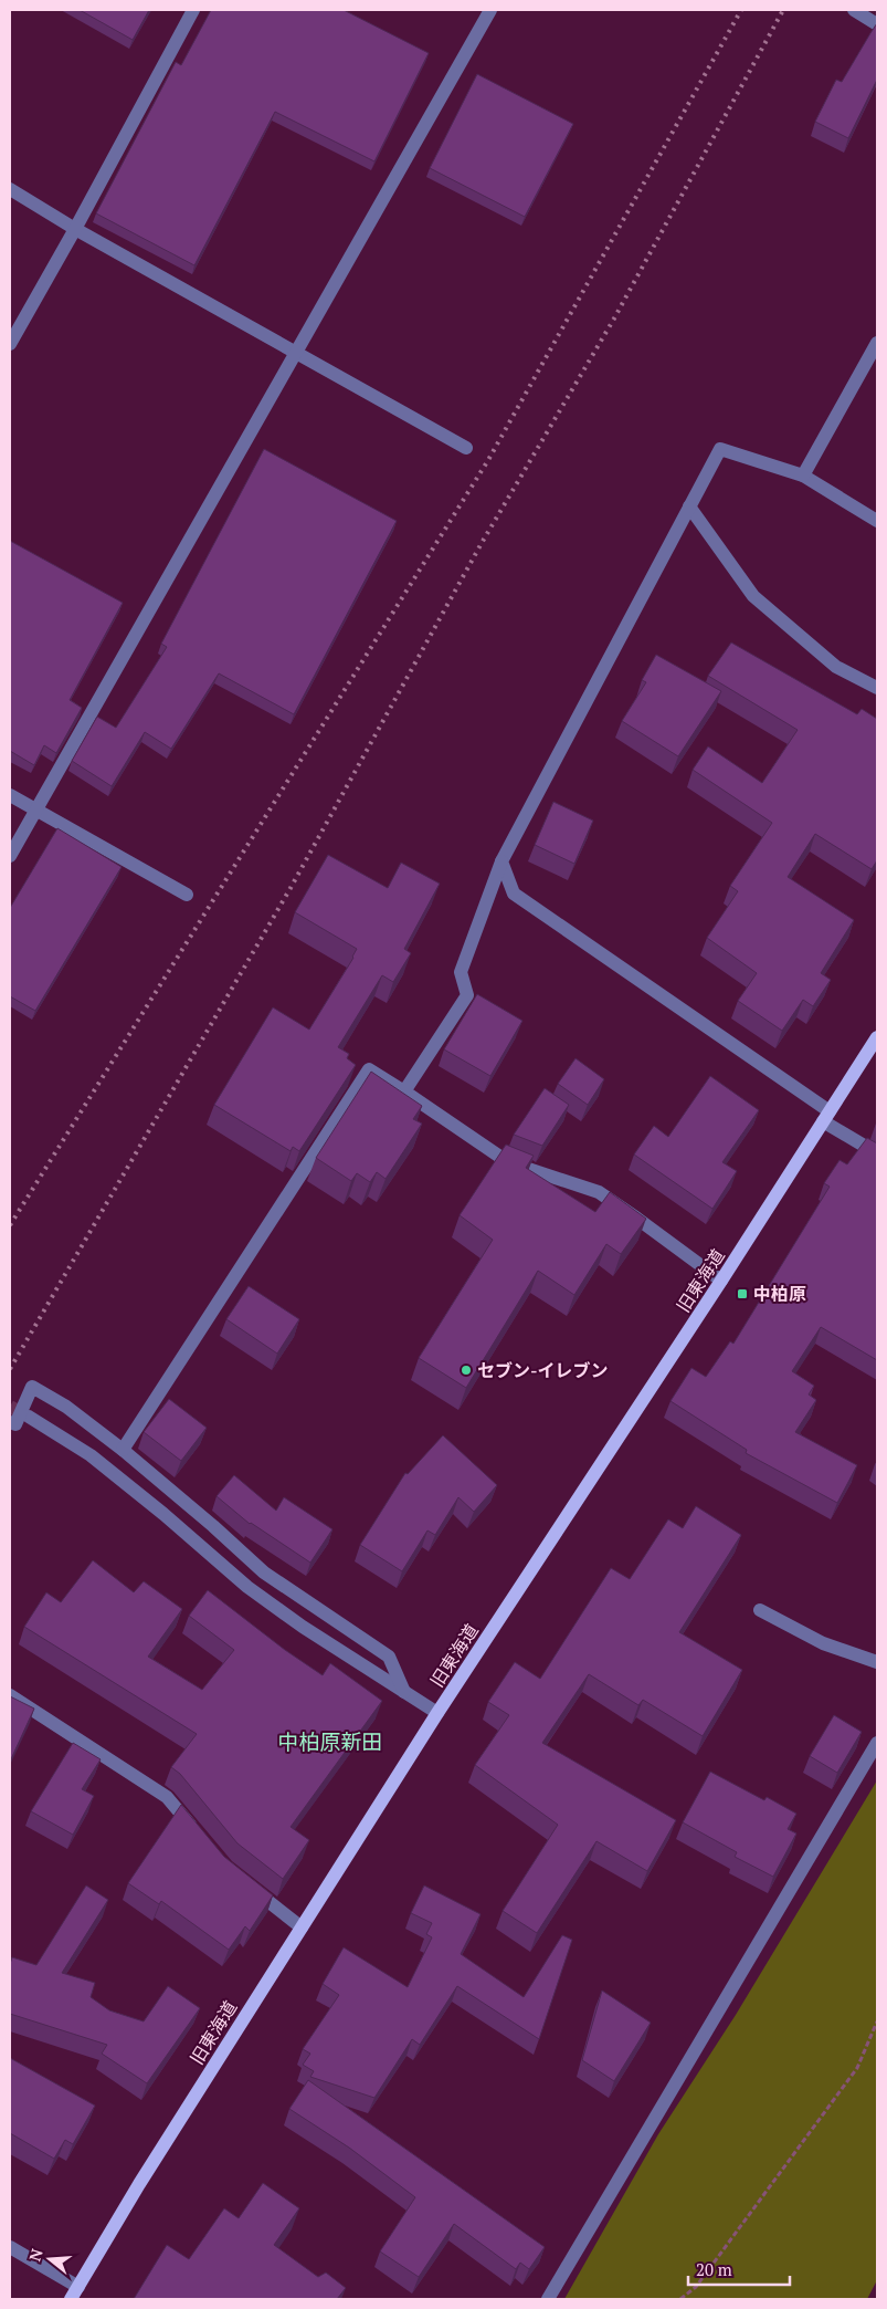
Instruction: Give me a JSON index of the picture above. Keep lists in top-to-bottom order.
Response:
{
  "streets": {
    "main road": ["旧東海道"]
  },
  "districts": ["中柏原新田"],
  "places": {
    "transit": ["中柏原"],
    "other": ["セブン-イレブン"]
  },
  "scale_bar": "20 m",
  "north": "left"
}
